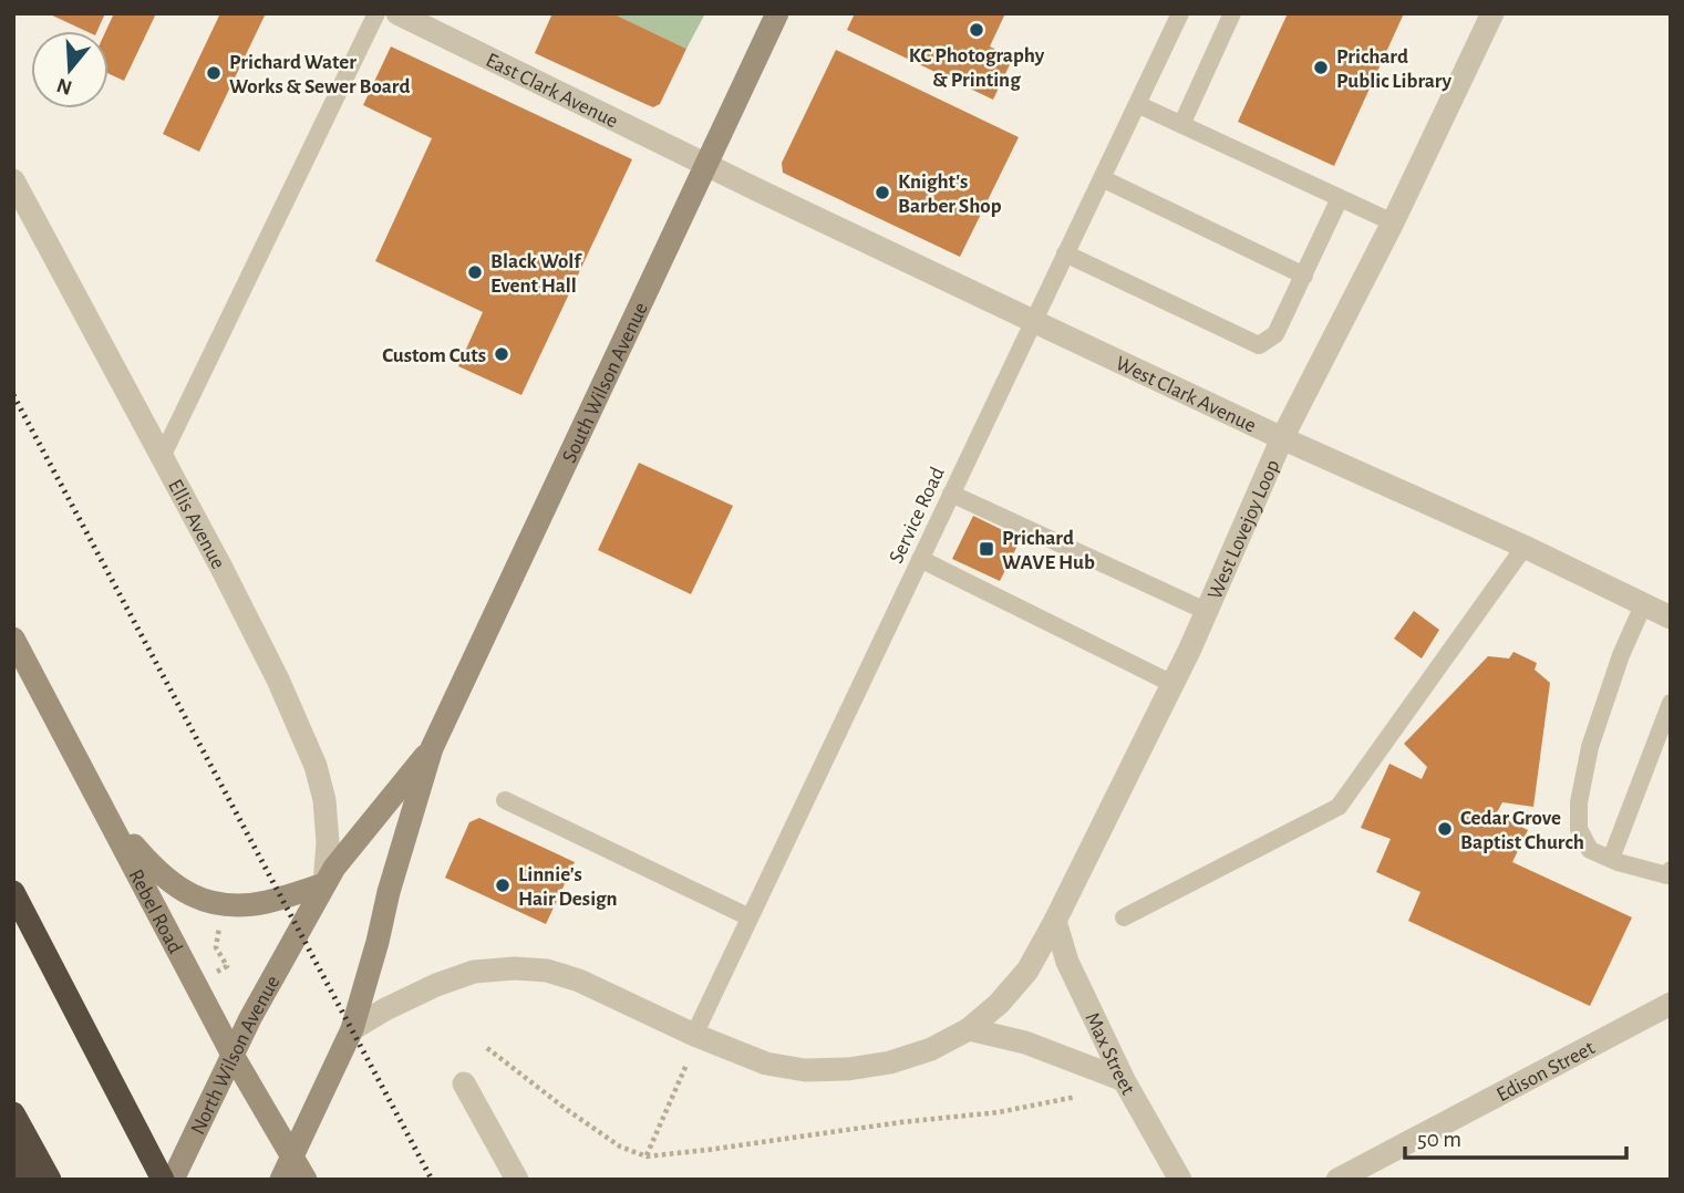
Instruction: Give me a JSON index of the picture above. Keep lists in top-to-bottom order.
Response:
{
  "streets": {
    "main road": ["South Wilson Avenue", "Rebel Road", "North Wilson Avenue"],
    "street": [
      "East Clark Avenue",
      "West Clark Avenue",
      "Ellis Avenue",
      "West Lovejoy Loop",
      "Max Street",
      "Edison Street"
    ],
    "lane": ["Service Road"]
  },
  "crossings": [
    ["East Clark Avenue", "South Wilson Avenue"],
    ["East Clark Avenue", "West Clark Avenue"],
    ["South Wilson Avenue", "West Clark Avenue"],
    ["South Wilson Avenue", "Ellis Avenue"],
    ["South Wilson Avenue", "West Lovejoy Loop"],
    ["South Wilson Avenue", "North Wilson Avenue"],
    ["West Clark Avenue", "Service Road"],
    ["West Clark Avenue", "West Lovejoy Loop"],
    ["Service Road", "West Lovejoy Loop"],
    ["West Lovejoy Loop", "Max Street"],
    ["Rebel Road", "North Wilson Avenue"]
  ],
  "places": {
    "other": [
      "KC Photography & Printing",
      "Prichard Public Library",
      "Prichard Water Works & Sewer Board",
      "Knight's Barber Shop",
      "Black Wolf Event Hall",
      "Custom Cuts",
      "Cedar Grove Baptist Church",
      "Linnie's Hair Design"
    ],
    "transit": ["Prichard WAVE Hub"]
  },
  "scale_bar": "50 m",
  "north": "bottom"
}
